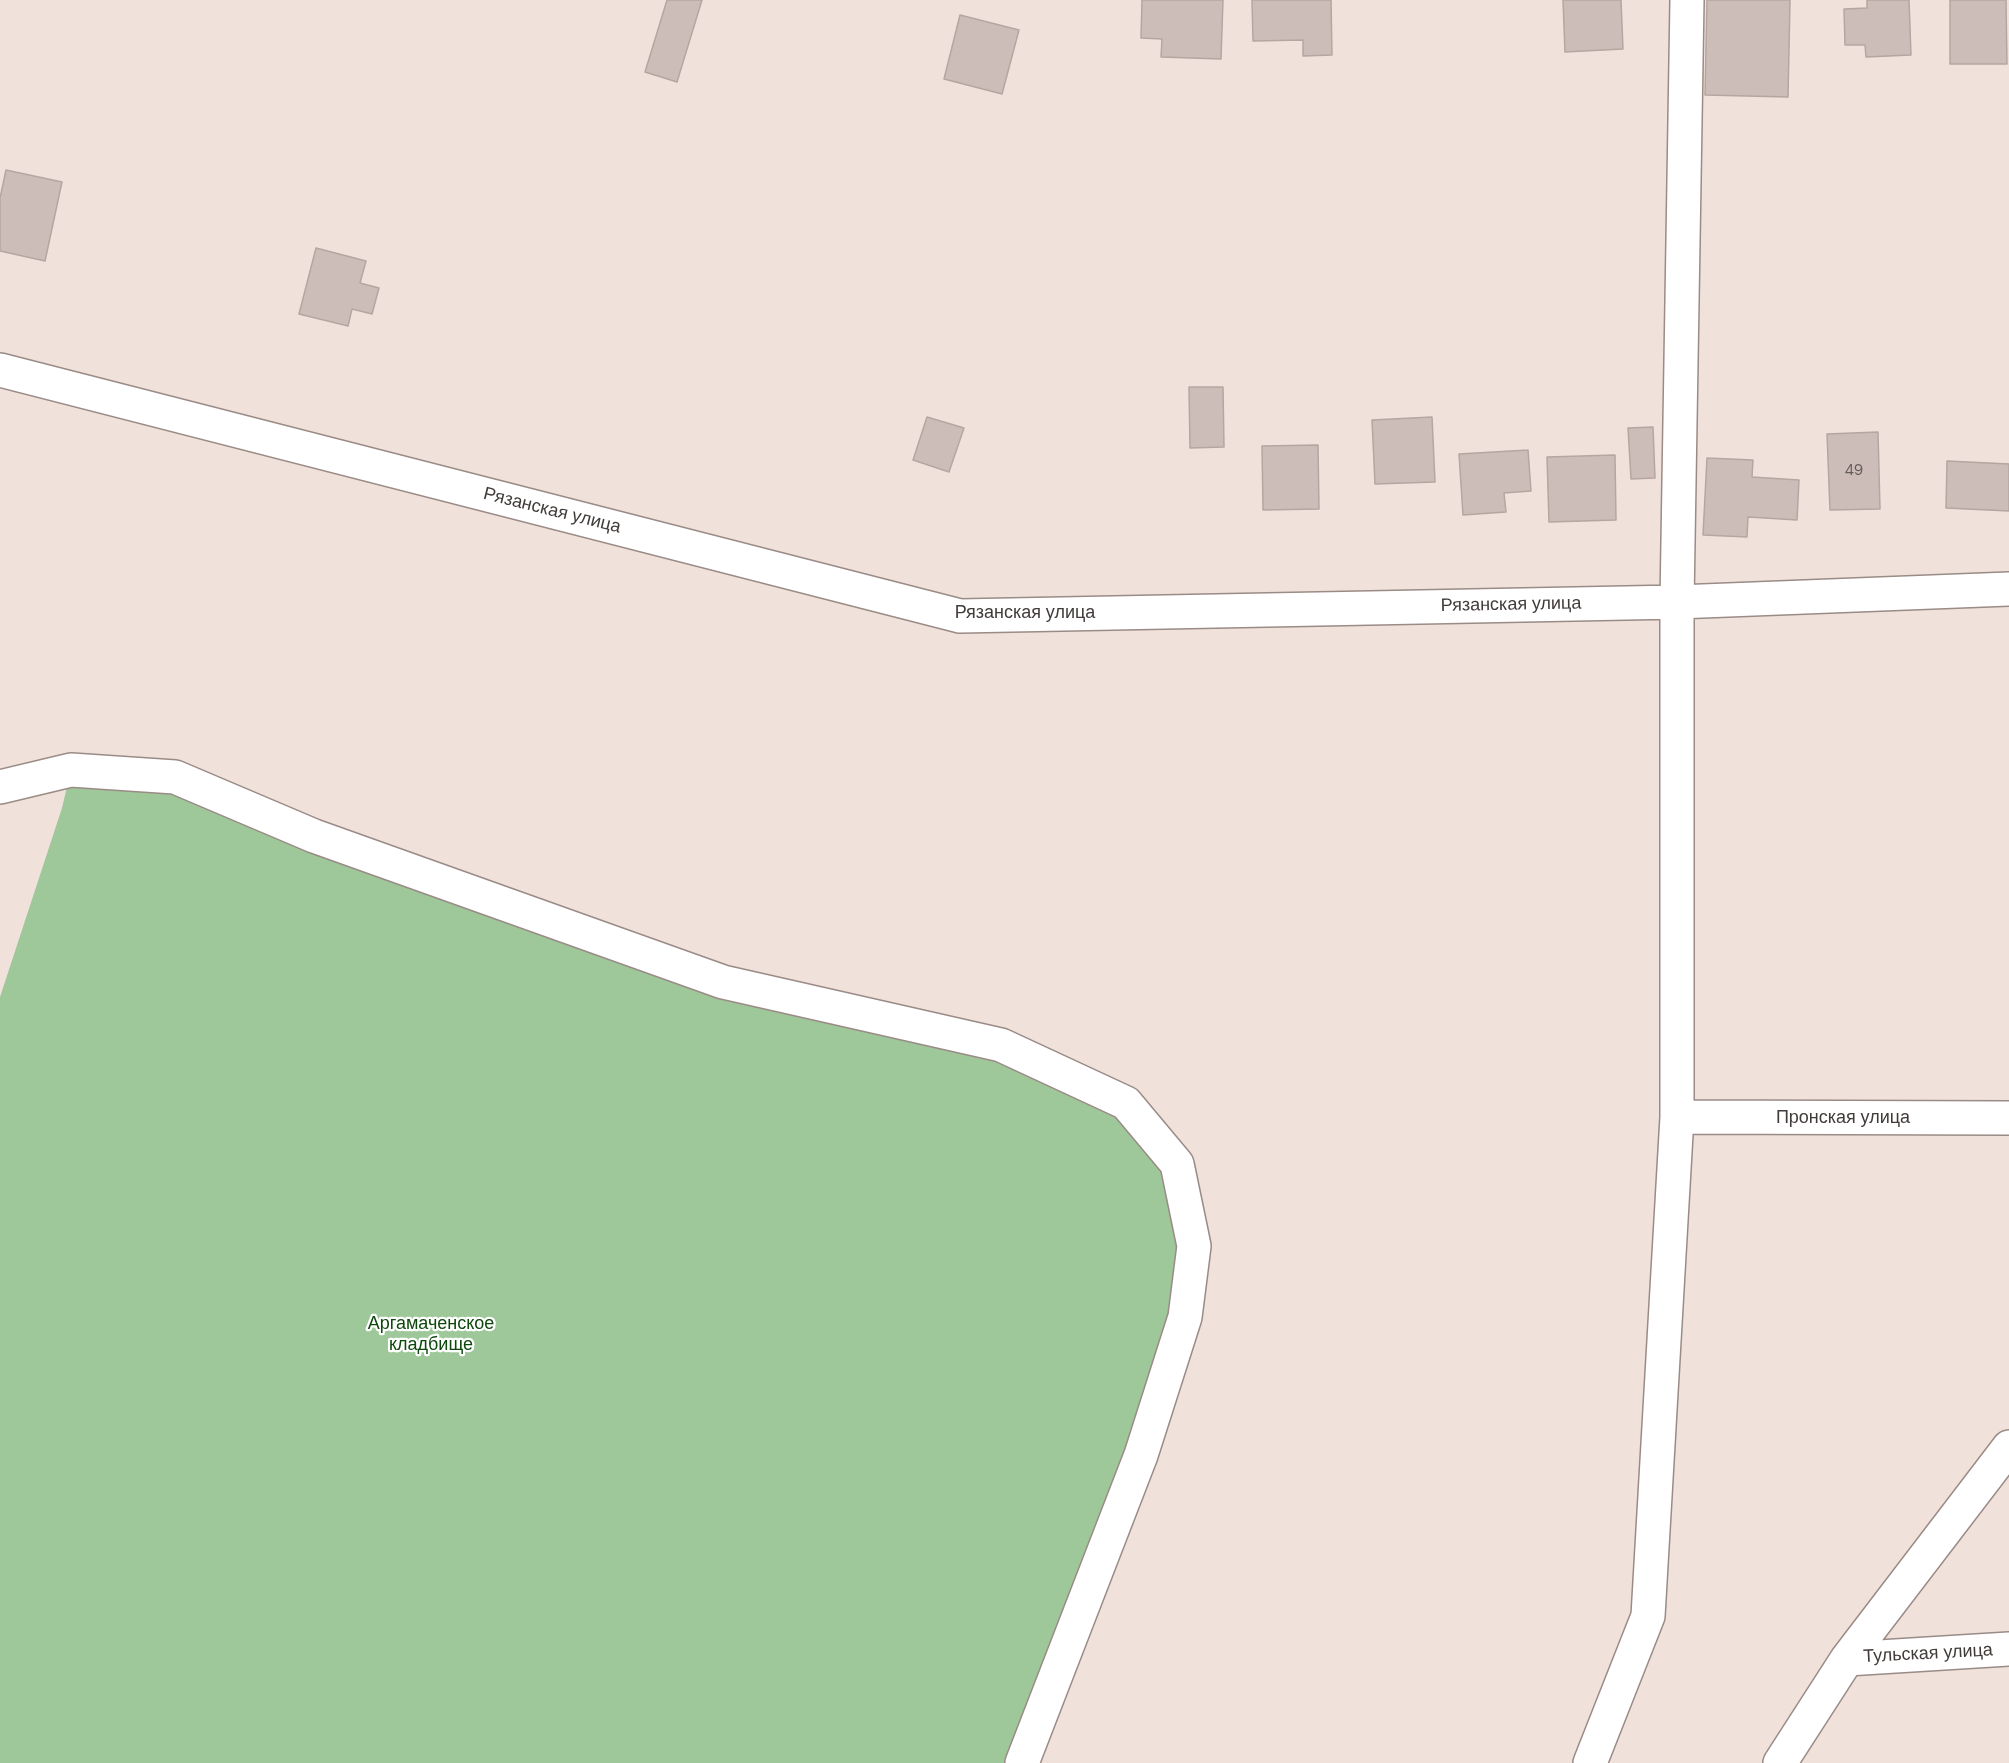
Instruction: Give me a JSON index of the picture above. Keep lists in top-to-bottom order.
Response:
{
  "streets": {
    "street": ["Рязанская улица", "Пронская улица", "Тульская улица"]
  },
  "parks": ["Аргамаченское кладбище"],
  "house_numbers": ["49"]
}
